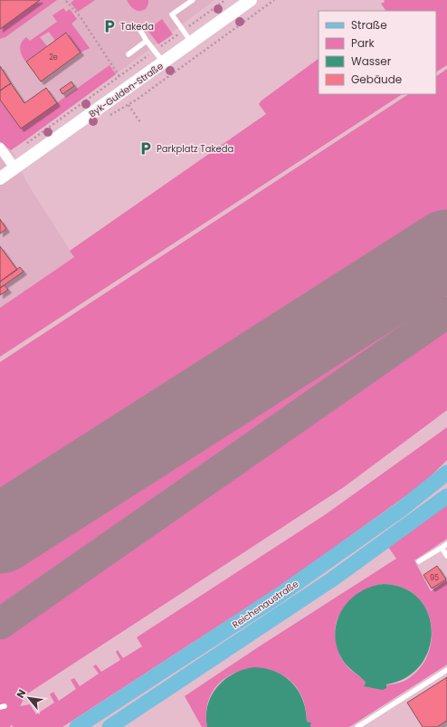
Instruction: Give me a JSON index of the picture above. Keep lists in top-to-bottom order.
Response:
{
  "streets": {
    "main road": ["Reichenaustraße"],
    "street": ["Byk-Gulden-Straße"]
  },
  "places": {
    "parking": ["Takeda", "Parkplatz Takeda"]
  },
  "house_numbers": ["2e", "95"],
  "legend": [
    "Straße",
    "Park",
    "Wasser",
    "Gebäude"
  ],
  "north": "top left"
}
